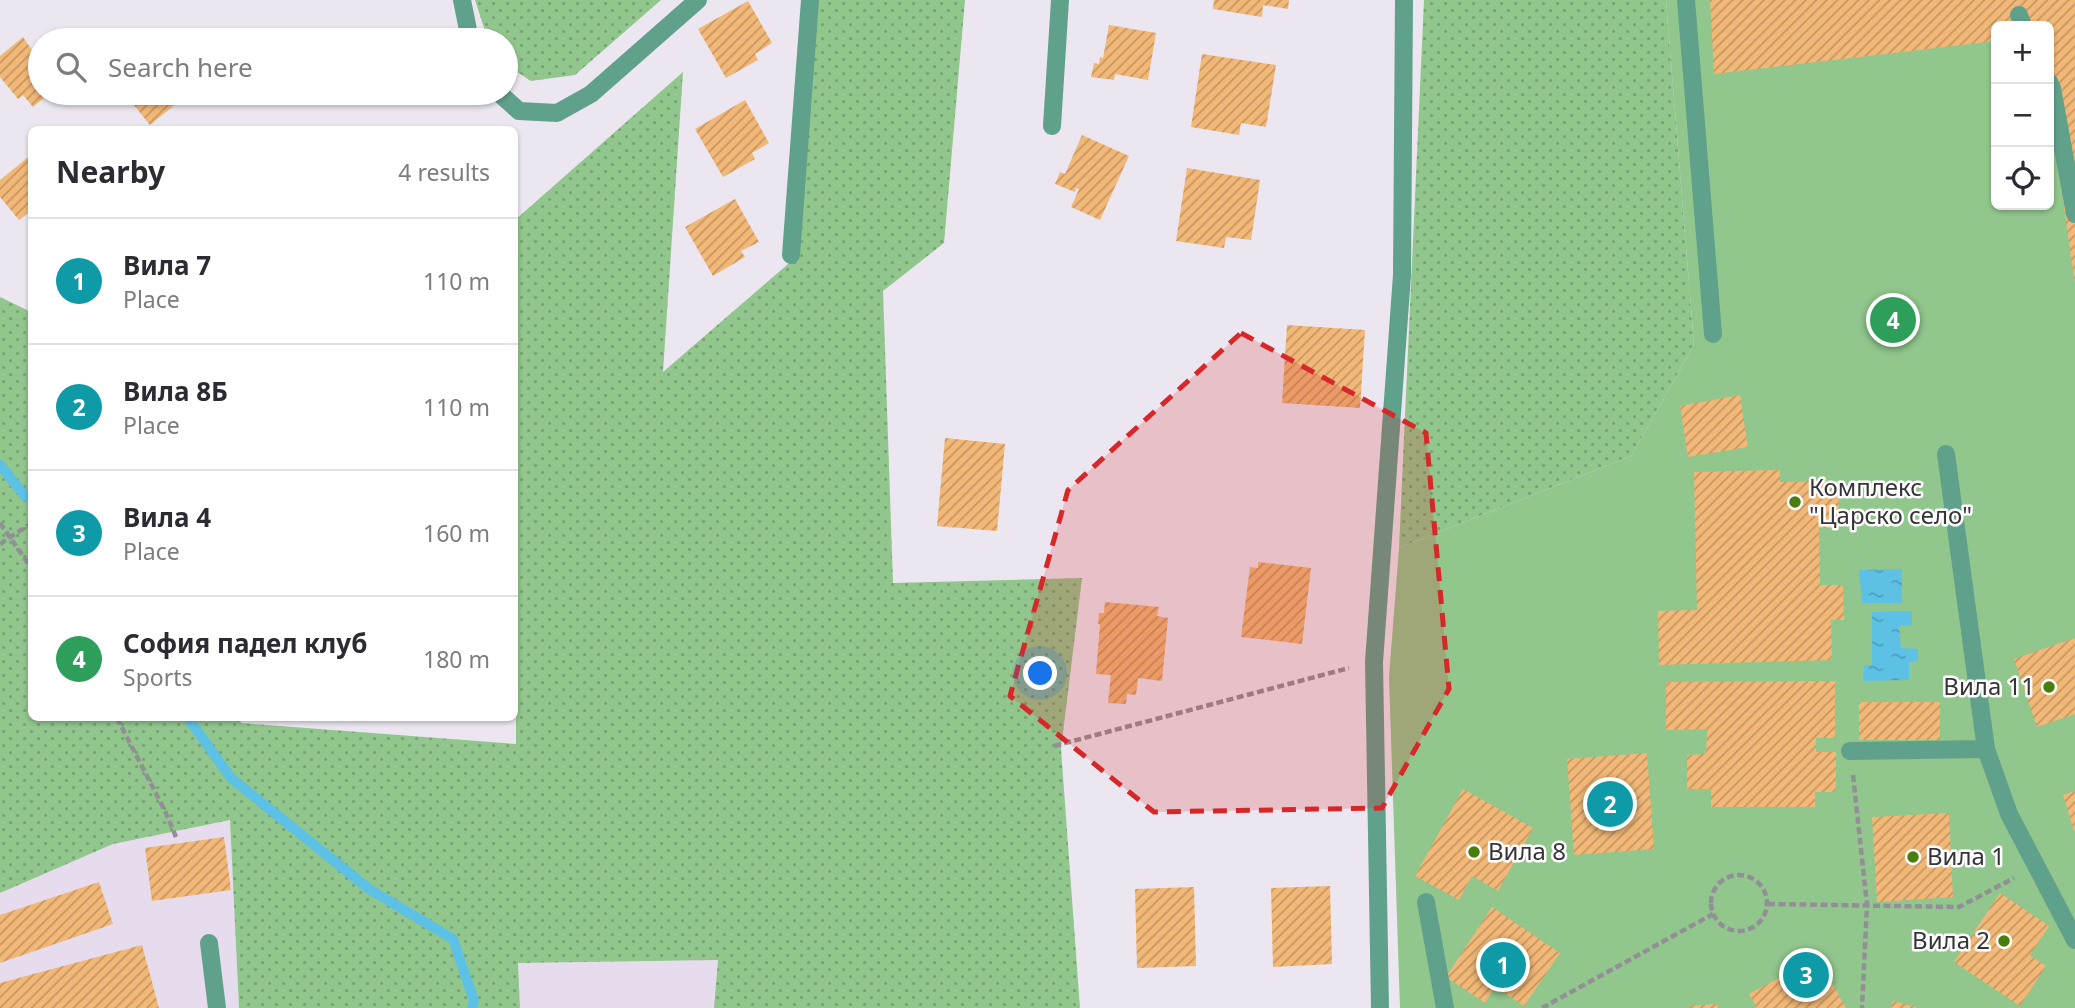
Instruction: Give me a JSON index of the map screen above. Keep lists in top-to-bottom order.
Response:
{
  "places": [
    "Комплекс \"Царско село\"",
    "Вила 11",
    "Вила 8",
    "Вила 1",
    "Вила 2"
  ],
  "page": {
    "map_buttons": ["+", "−"],
    "search": "Search here",
    "heading": ["Nearby", "4 results"],
    "list": [
      {
        "mark": "1",
        "name": "Вила 7",
        "note": "Place",
        "value": "110 m"
      },
      {
        "mark": "2",
        "name": "Вила 8Б",
        "note": "Place",
        "value": "110 m"
      },
      {
        "mark": "3",
        "name": "Вила 4",
        "note": "Place",
        "value": "160 m"
      },
      {
        "mark": "4",
        "name": "София падел клуб",
        "note": "Sports",
        "value": "180 m"
      }
    ],
    "pins": [
      "4",
      "2",
      "1",
      "3"
    ]
  }
}
